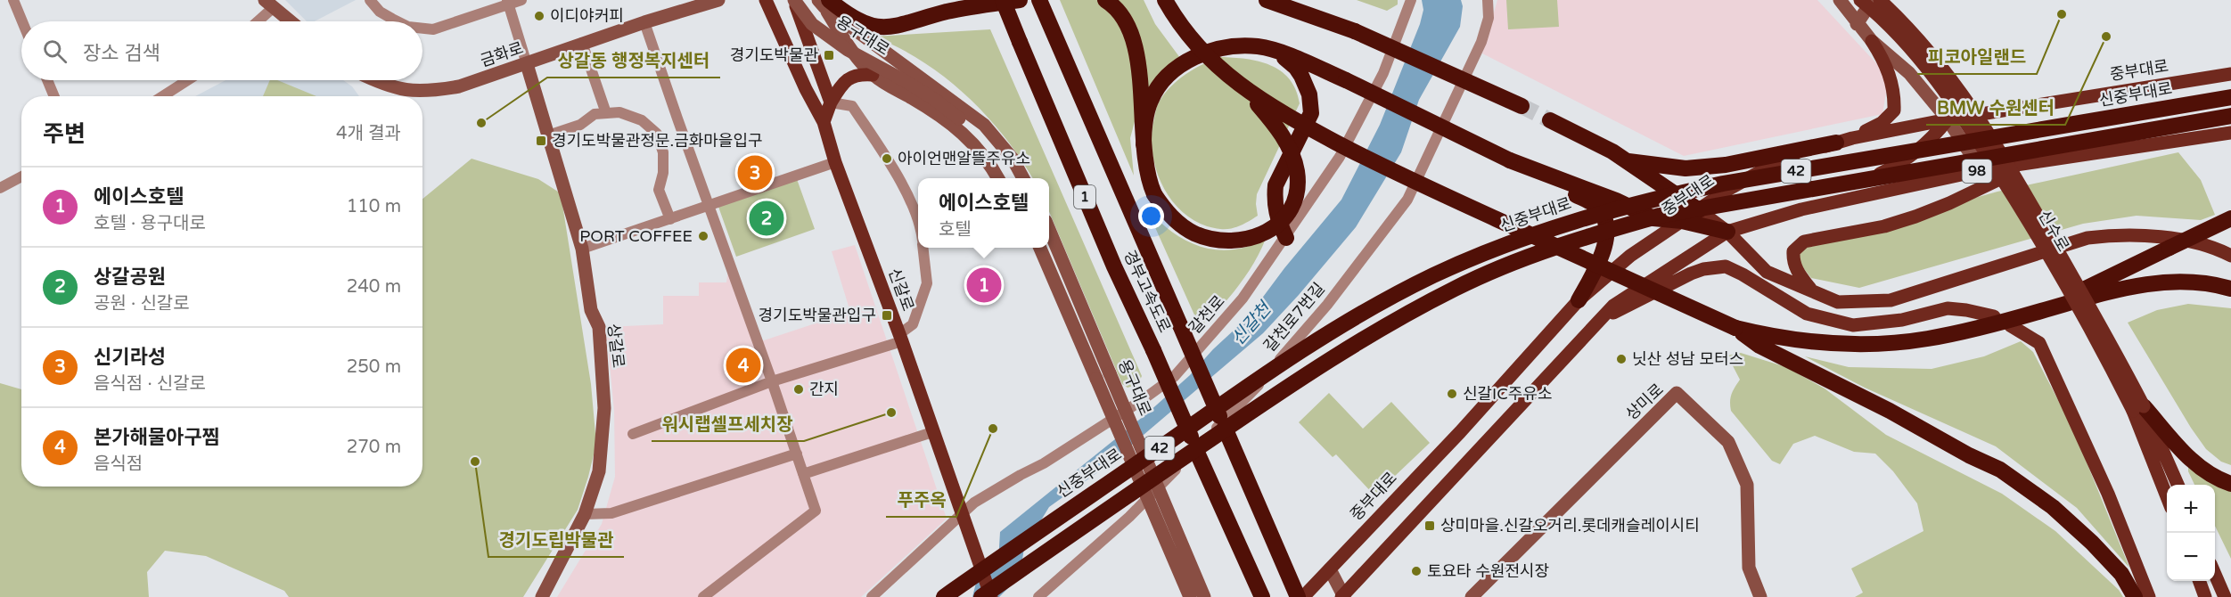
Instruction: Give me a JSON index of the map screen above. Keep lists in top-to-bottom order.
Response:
{
  "streets": {
    "highway": [
      "신중부대로",
      "42",
      "1",
      "경부고속도로"
    ],
    "main road": [
      "중부대로",
      "98",
      "신수로",
      "신갈로"
    ],
    "street": [
      "용구대로",
      "금화로",
      "갈천로",
      "갈천로7번길",
      "상갈로",
      "상미로"
    ]
  },
  "crossings": [
    ["금화로", "상갈로"],
    ["신갈로", "갈천로"]
  ],
  "water": ["신갈천"],
  "places": {
    "other": [
      "피코아일랜드",
      "이디야커피",
      "BMW 수원센터",
      "상갈동 행정복지센터",
      "아이언맨알뜰주유소",
      "PORT COFFEE",
      "닛산 성남 모터스",
      "간지",
      "신갈IC주유소",
      "워시랩셀프세치장",
      "푸주옥",
      "경기도립박물관",
      "토요타 수원전시장"
    ],
    "transit": [
      "경기도박물관",
      "경기도박물관정문.금화마을입구",
      "경기도박물관입구",
      "상미마을.신갈오거리.롯데캐슬레이시티"
    ]
  },
  "page": {
    "search": "장소 검색",
    "heading": ["주변", "4개 결과"],
    "pins": [
      "3",
      "2",
      "1",
      "4"
    ],
    "list": [
      {
        "mark": "1",
        "name": "에이스호텔",
        "note": "호텔 · 용구대로",
        "value": "110 m"
      },
      {
        "mark": "2",
        "name": "상갈공원",
        "note": "공원 · 신갈로",
        "value": "240 m"
      },
      {
        "mark": "3",
        "name": "신기라성",
        "note": "음식점 · 신갈로",
        "value": "250 m"
      },
      {
        "mark": "4",
        "name": "본가해물아구찜",
        "note": "음식점",
        "value": "270 m"
      }
    ],
    "popup": ["에이스호텔", "호텔"],
    "map_buttons": ["+", "−"]
  }
}
